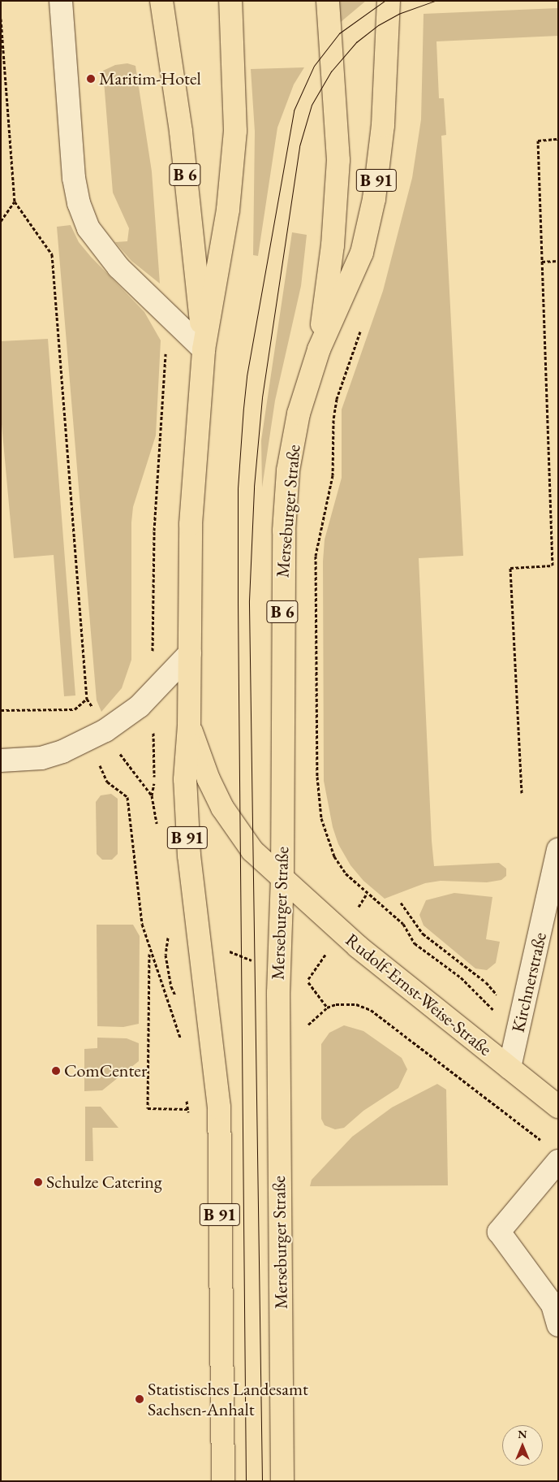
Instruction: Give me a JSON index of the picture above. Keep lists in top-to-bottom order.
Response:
{
  "streets": {
    "main road": [
      "B 6",
      "B 91",
      "Merseburger Straße",
      "Rudolf-Ernst-Weise-Straße"
    ],
    "street": ["Kirchnerstraße"]
  },
  "crossings": [
    ["B 6", "B 91"],
    ["B 6", "Merseburger Straße"],
    ["B 91", "Merseburger Straße"],
    ["B 91", "Rudolf-Ernst-Weise-Straße"],
    ["Merseburger Straße", "Rudolf-Ernst-Weise-Straße"],
    ["Kirchnerstraße", "Rudolf-Ernst-Weise-Straße"]
  ],
  "places": [
    "Maritim-Hotel",
    "ComCenter",
    "Schulze Catering",
    "Statistisches Landesamt Sachsen-Anhalt"
  ],
  "north": "top"
}
